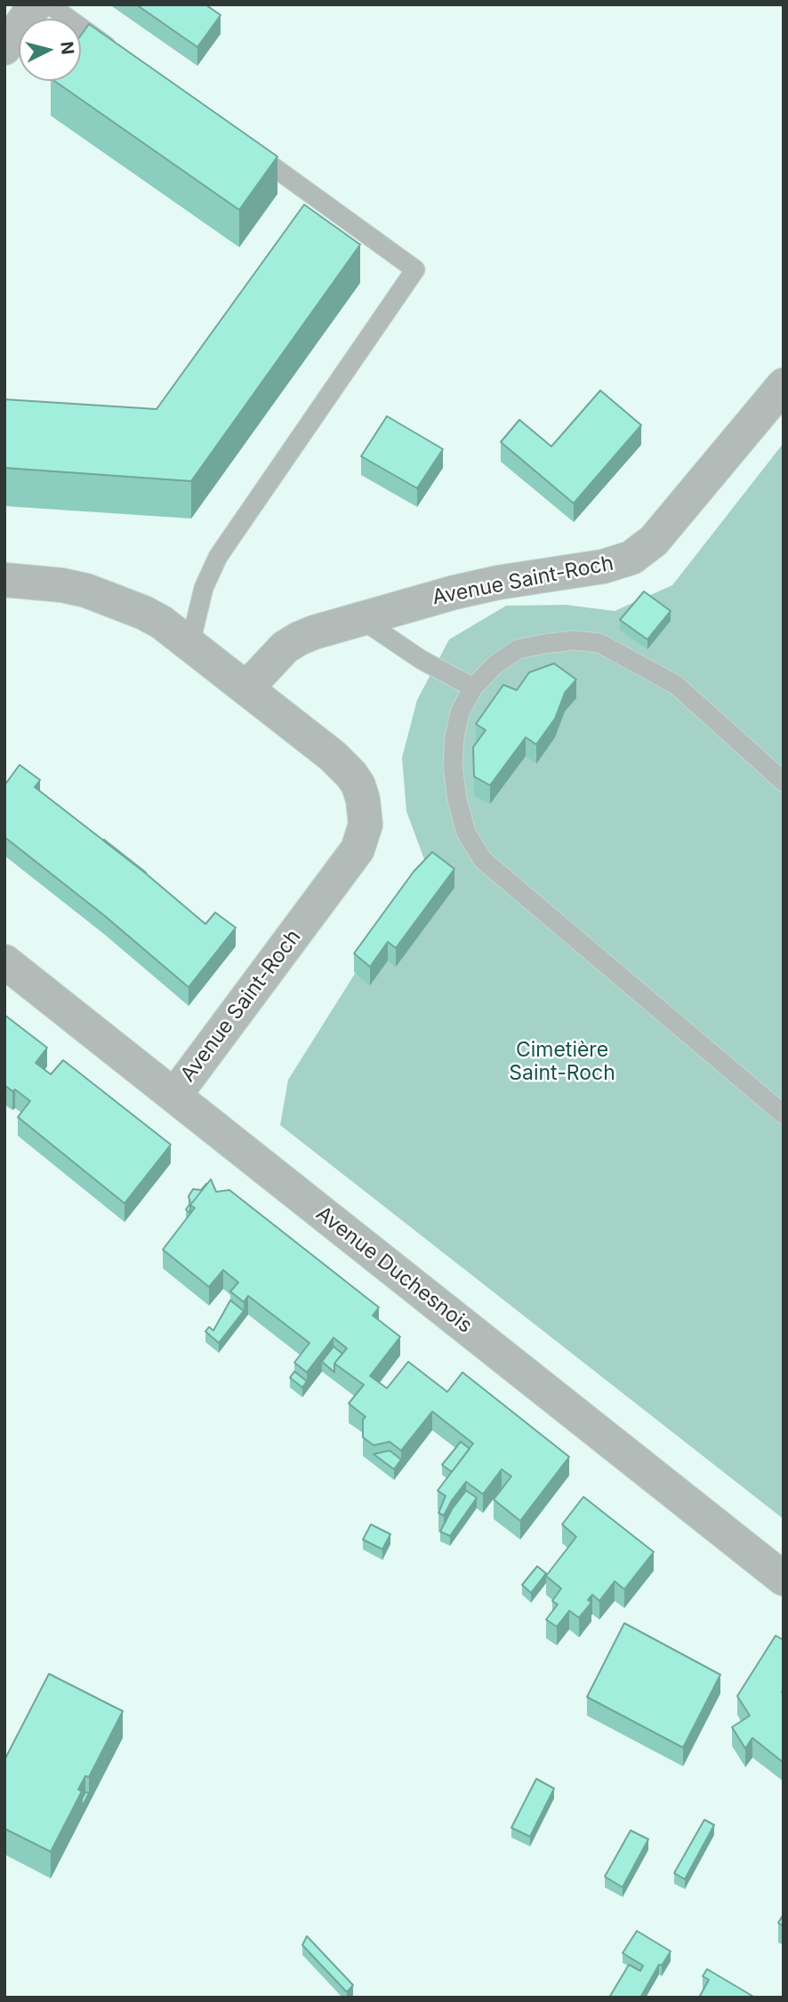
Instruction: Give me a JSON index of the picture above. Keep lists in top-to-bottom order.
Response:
{
  "streets": {
    "street": ["Avenue Saint-Roch", "Avenue Duchesnois"]
  },
  "crossings": [
    ["Avenue Saint-Roch", "Avenue Duchesnois"]
  ],
  "parks": ["Cimetière Saint-Roch"],
  "north": "right"
}
